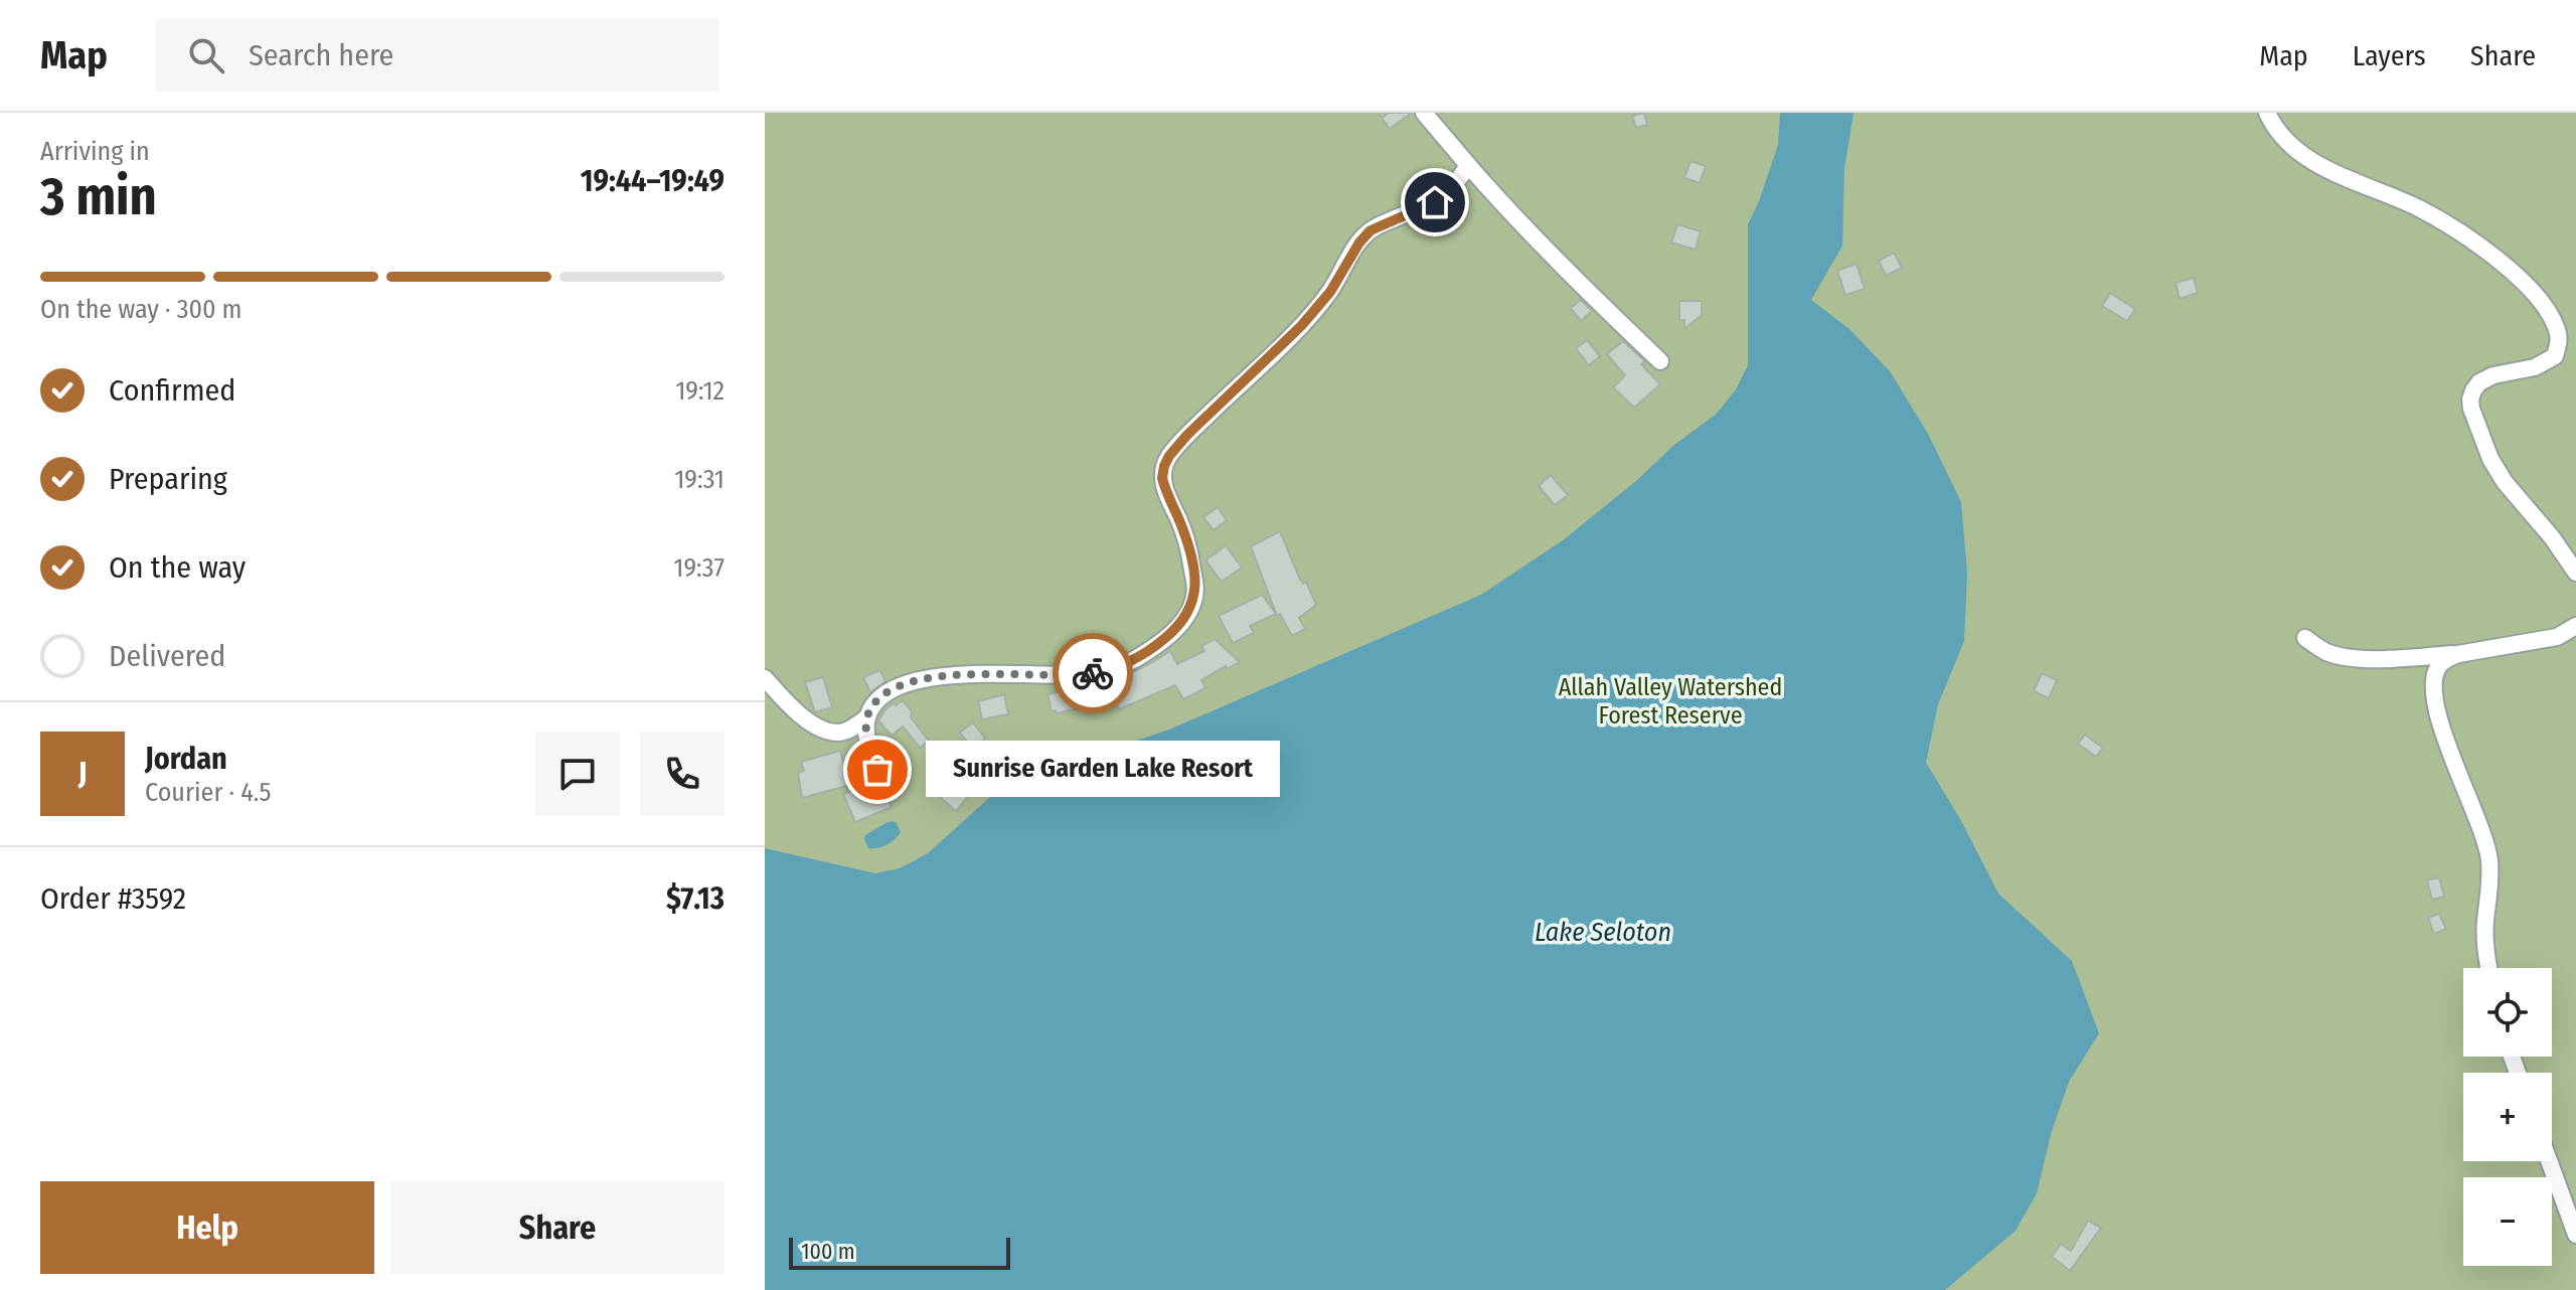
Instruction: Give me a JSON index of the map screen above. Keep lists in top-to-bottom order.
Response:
{
  "water": ["Lake Seloton"],
  "parks": ["Allah Valley Watershed Forest Reserve"],
  "places": ["Sunrise Garden Lake Resort"],
  "scale_bar": "100 m",
  "page": {
    "header": "Map",
    "search": "Search here",
    "nav": ["Map", "Layers", "Share"],
    "heading": ["3 min", "Arriving in", "19:44–19:49"],
    "panel": [
      "Jordan",
      "Courier · 4.5",
      "Order #3592",
      "$7.13"
    ],
    "bar": "On the way · 300 m",
    "list": [
      ["Confirmed", "19:12"],
      ["Preparing", "19:31"],
      ["On the way", "19:37"],
      "Delivered"
    ],
    "round": "J",
    "bubble": "Sunrise Garden Lake Resort",
    "map_buttons": ["+", "−"],
    "buttons": ["Help", "Share"],
    "scale": "100 m"
  }
}
